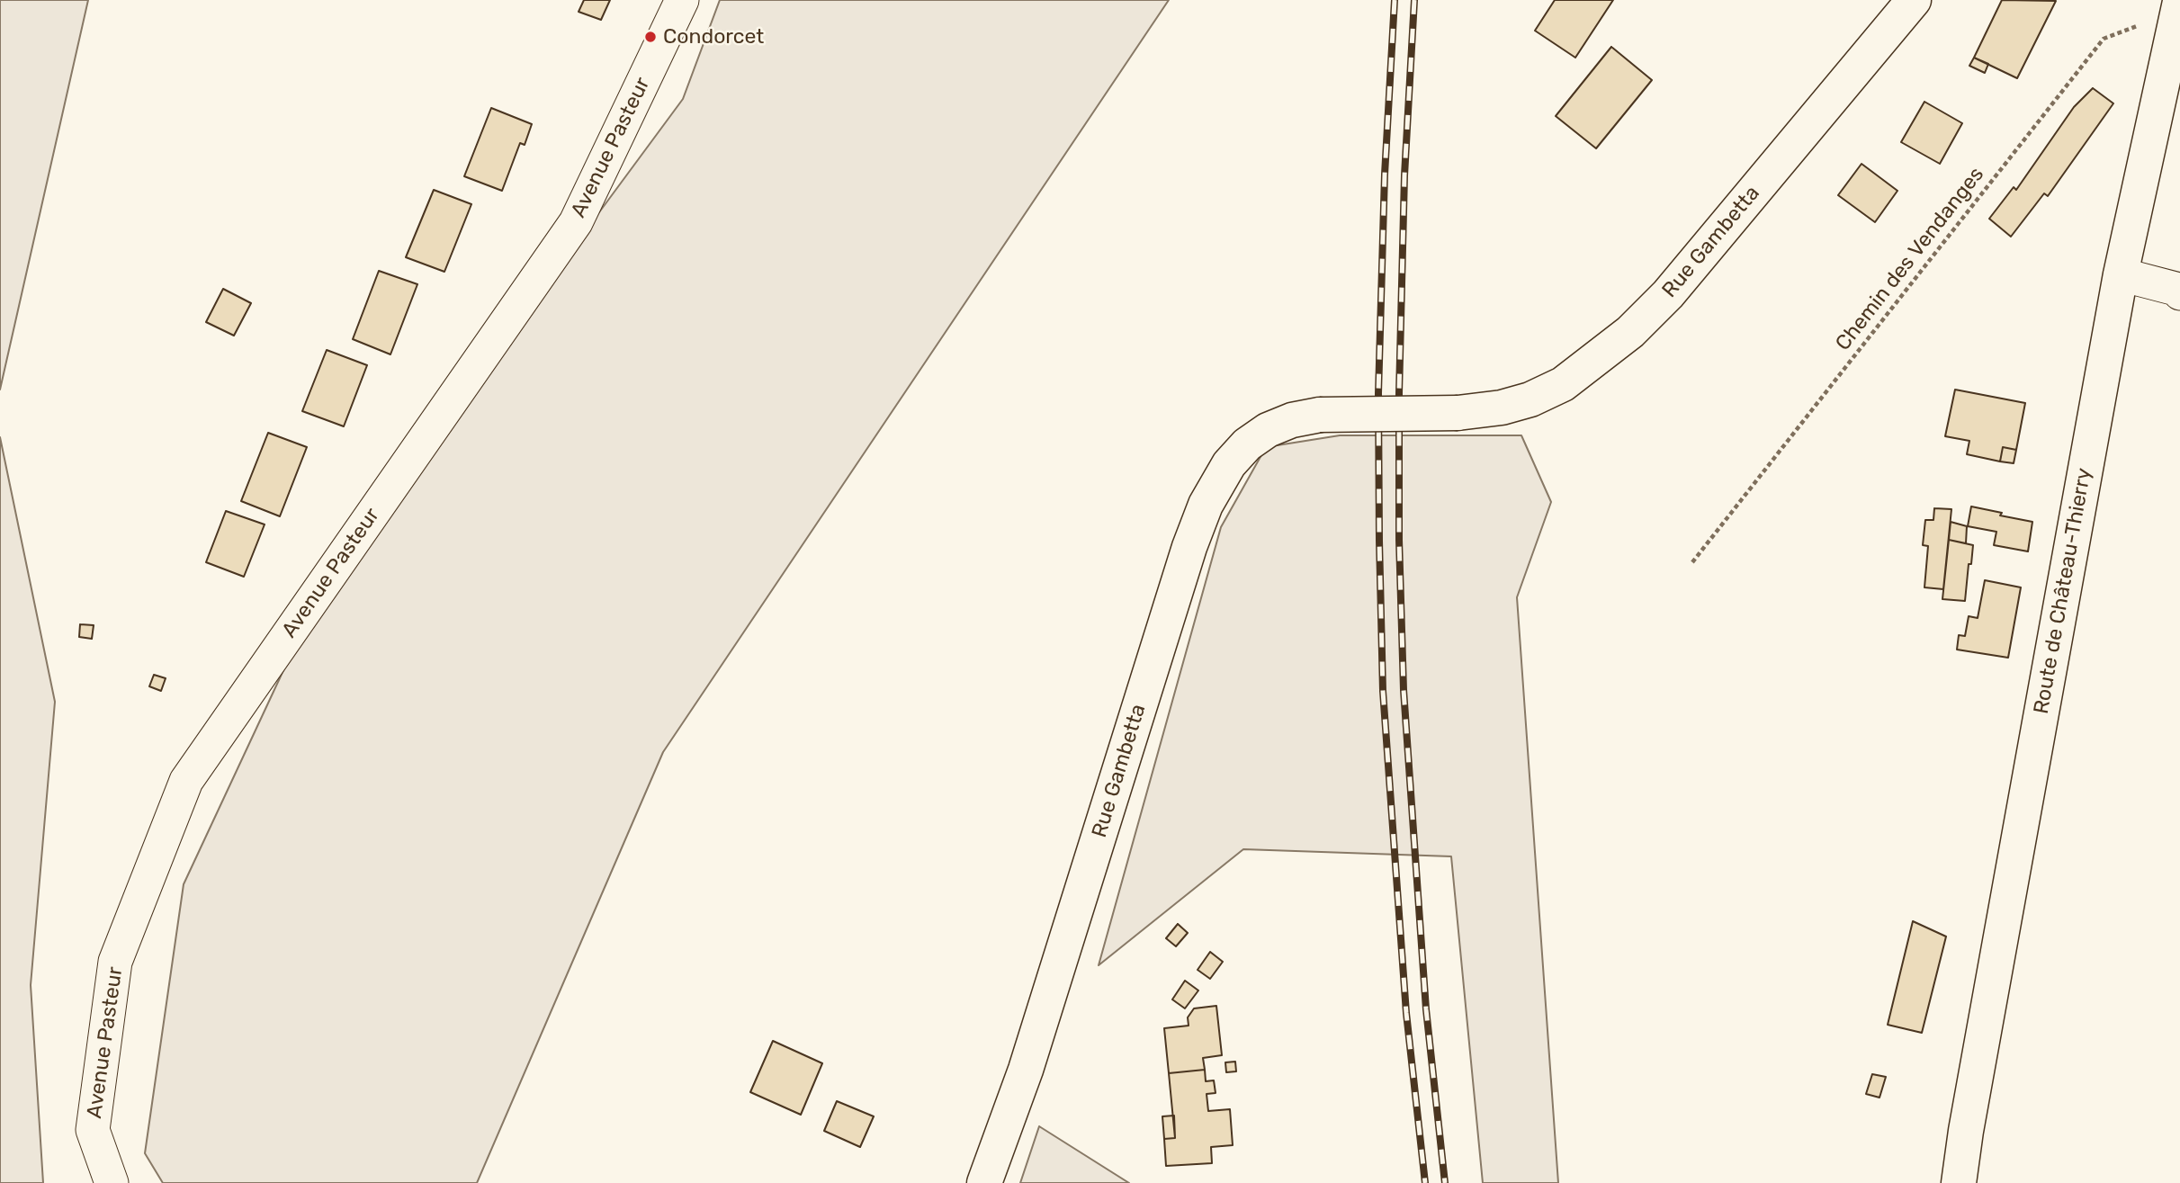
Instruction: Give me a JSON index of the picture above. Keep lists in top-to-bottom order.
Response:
{
  "streets": {
    "street": ["Avenue Pasteur", "Rue Gambetta", "Route de Château-Thierry"],
    "path": ["Chemin des Vendanges"]
  },
  "crossings": [
    ["Chemin des Vendanges", "Route de Château-Thierry"]
  ],
  "places": ["Condorcet"]
}
